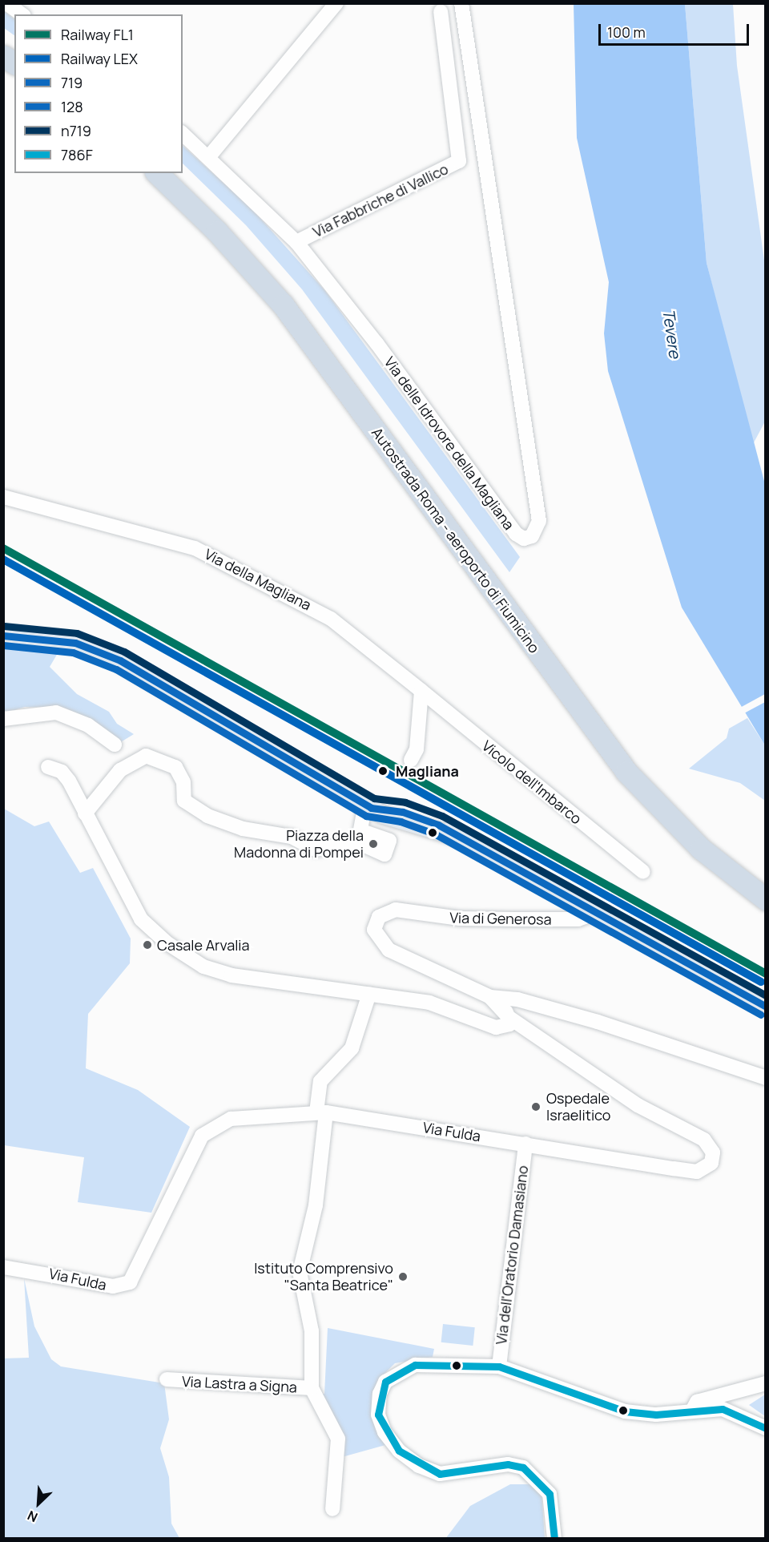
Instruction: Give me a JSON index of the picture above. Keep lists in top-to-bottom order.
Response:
{
  "streets": {
    "highway": ["Autostrada Roma - aeroporto di Fiumicino"],
    "street": [
      "Via Fabbriche di Vallico",
      "Via delle Idrovore della Magliana",
      "Via della Magliana",
      "Vicolo dell'Imbarco",
      "Via di Generosa",
      "Via Fulda",
      "Via dell'Oratorio Damasiano",
      "Via Lastra a Signa"
    ]
  },
  "crossings": [
    ["Via Fabbriche di Vallico", "Via delle Idrovore della Magliana"],
    ["Via della Magliana", "Vicolo dell'Imbarco"],
    ["Via di Generosa", "Via Fulda"],
    ["Via Fulda", "Via dell'Oratorio Damasiano"]
  ],
  "water": ["Tevere"],
  "places": [
    "Magliana",
    "Piazza della Madonna di Pompei",
    "Casale Arvalia",
    "Ospedale Israelitico",
    "Istituto Comprensivo \"Santa Beatrice\""
  ],
  "lines": [
    "rail line FL1",
    "rail line LEX",
    "transit line n719",
    "transit line 719",
    "transit line 128",
    "transit line 786F"
  ],
  "legend": [
    "Railway FL1",
    "Railway LEX",
    "719",
    "128",
    "n719",
    "786F"
  ],
  "scale_bar": "100 m",
  "north": "bottom left"
}
